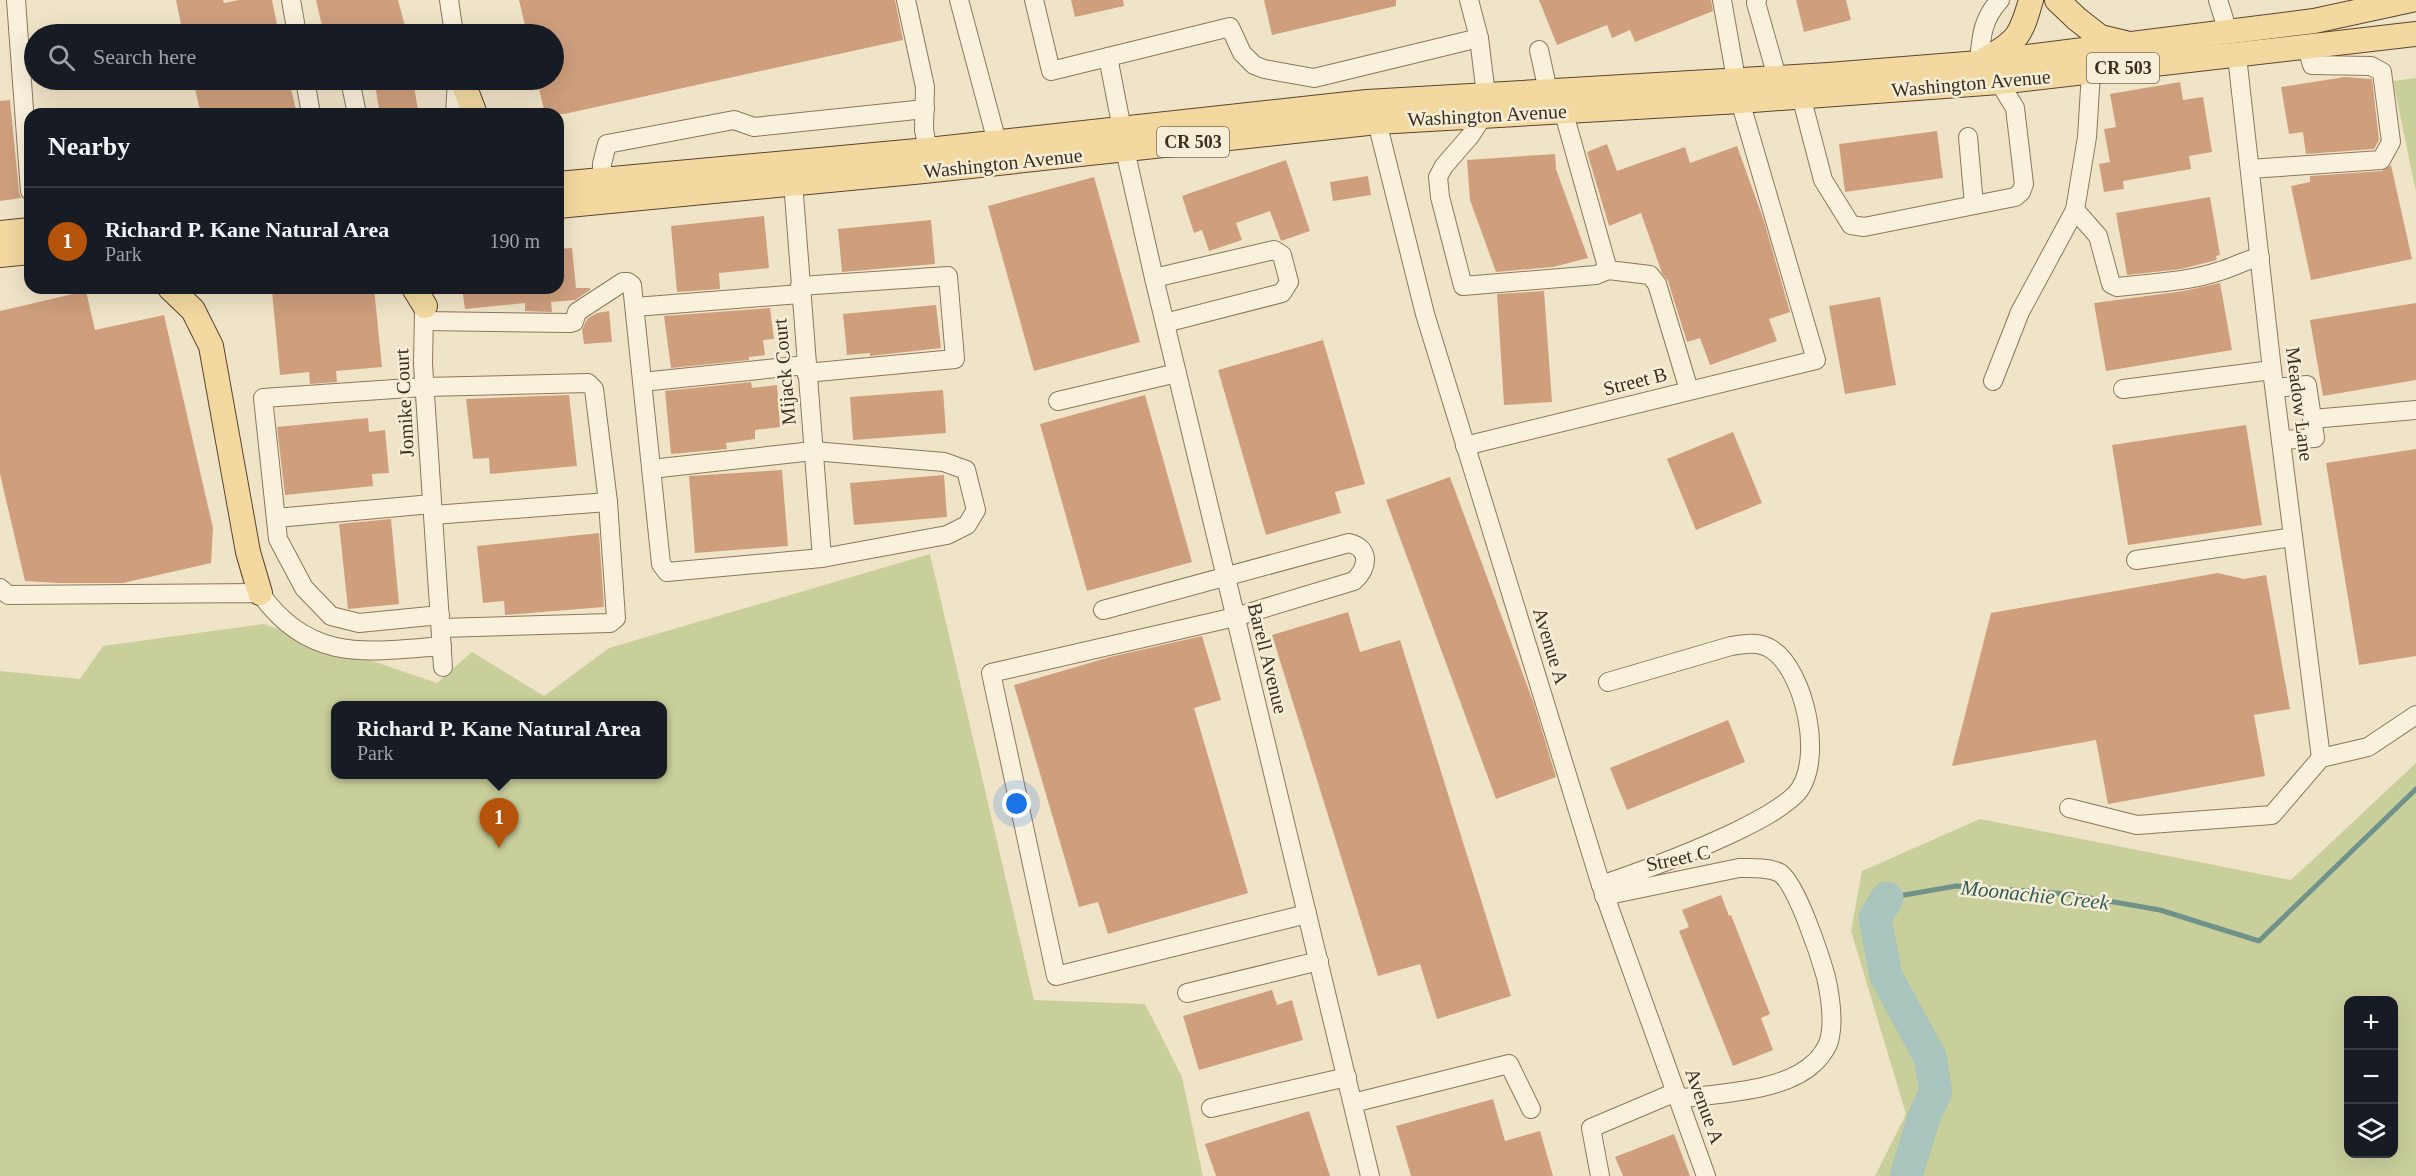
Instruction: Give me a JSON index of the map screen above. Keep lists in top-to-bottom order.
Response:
{
  "streets": {
    "main road": ["CR 503", "Washington Avenue"],
    "street": [
      "Mijack Court",
      "Street B",
      "Jomike Court",
      "Meadow Lane",
      "Avenue A",
      "Barell Avenue",
      "Street C"
    ]
  },
  "crossings": [
    ["Washington Avenue", "Mijack Court"],
    ["Washington Avenue", "Street B"],
    ["Washington Avenue", "Meadow Lane"],
    ["Washington Avenue", "Avenue A"],
    ["Washington Avenue", "Barell Avenue"],
    ["Street B", "Avenue A"],
    ["Avenue A", "Street C"]
  ],
  "water": ["Moonachie Creek"],
  "page": {
    "search": "Search here",
    "heading": "Nearby",
    "list": [
      {
        "mark": "1",
        "name": "Richard P. Kane Natural Area",
        "note": "Park",
        "value": "190 m"
      }
    ],
    "popup": ["Richard P. Kane Natural Area", "Park"],
    "pins": "1",
    "map_buttons": ["+", "−"]
  }
}
